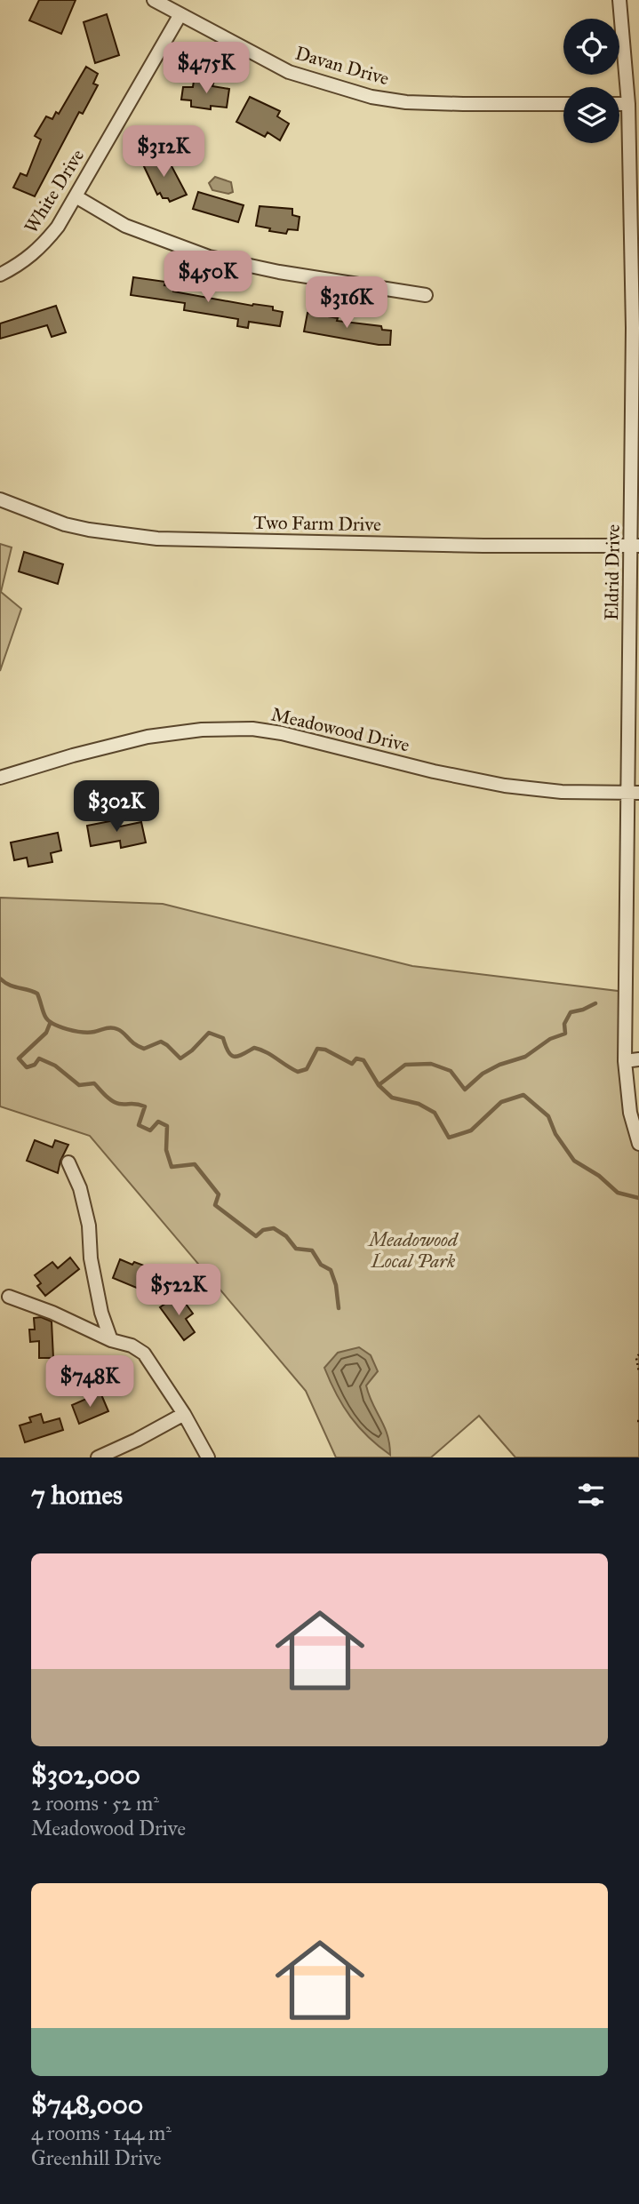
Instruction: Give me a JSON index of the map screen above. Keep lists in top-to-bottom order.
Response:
{
  "streets": {
    "street": [
      "Davan Drive",
      "White Drive",
      "Two Farm Drive",
      "Eldrid Drive",
      "Meadowood Drive"
    ]
  },
  "crossings": [
    ["Davan Drive", "White Drive"],
    ["Two Farm Drive", "Eldrid Drive"],
    ["Eldrid Drive", "Meadowood Drive"]
  ],
  "parks": ["Meadowood Local Park"],
  "page": {
    "price": [
      "$475K",
      "$312K",
      "$450K",
      "$316K",
      "$302K",
      "$522K",
      "$748K"
    ],
    "heading": "7 homes",
    "list": [
      {
        "name": "$302,000",
        "note": "2 rooms · 52 m² · Meadowood Drive"
      },
      {
        "name": "$748,000",
        "note": "4 rooms · 144 m² · Greenhill Drive"
      }
    ]
  }
}
